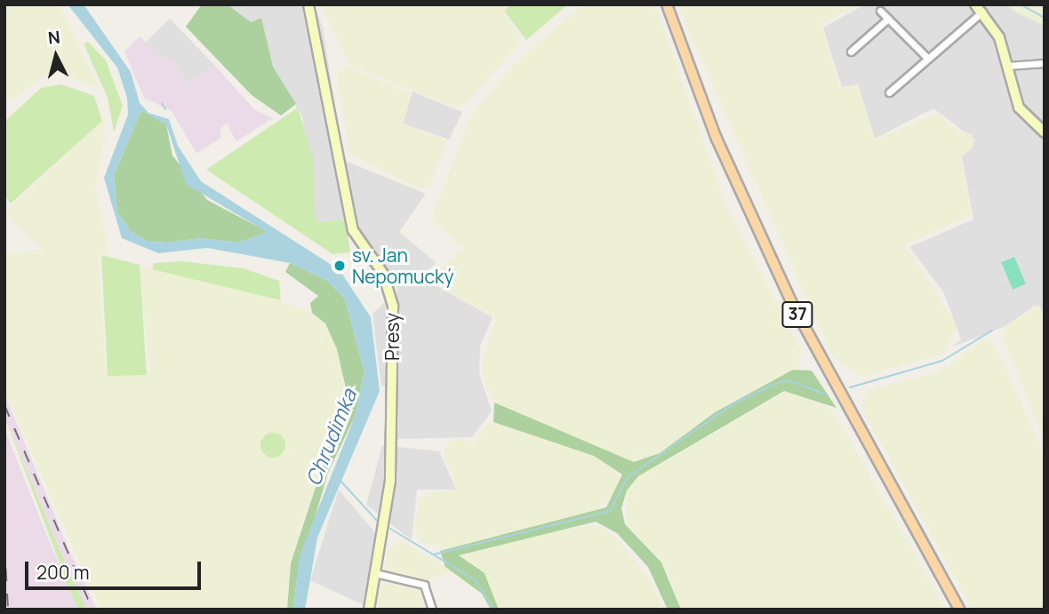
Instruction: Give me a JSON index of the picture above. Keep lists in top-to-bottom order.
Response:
{
  "streets": {
    "main road": ["37"],
    "street": ["Presy"]
  },
  "water": ["Chrudimka"],
  "places": ["sv. Jan Nepomucký"],
  "scale_bar": "200 m",
  "north": "top"
}
